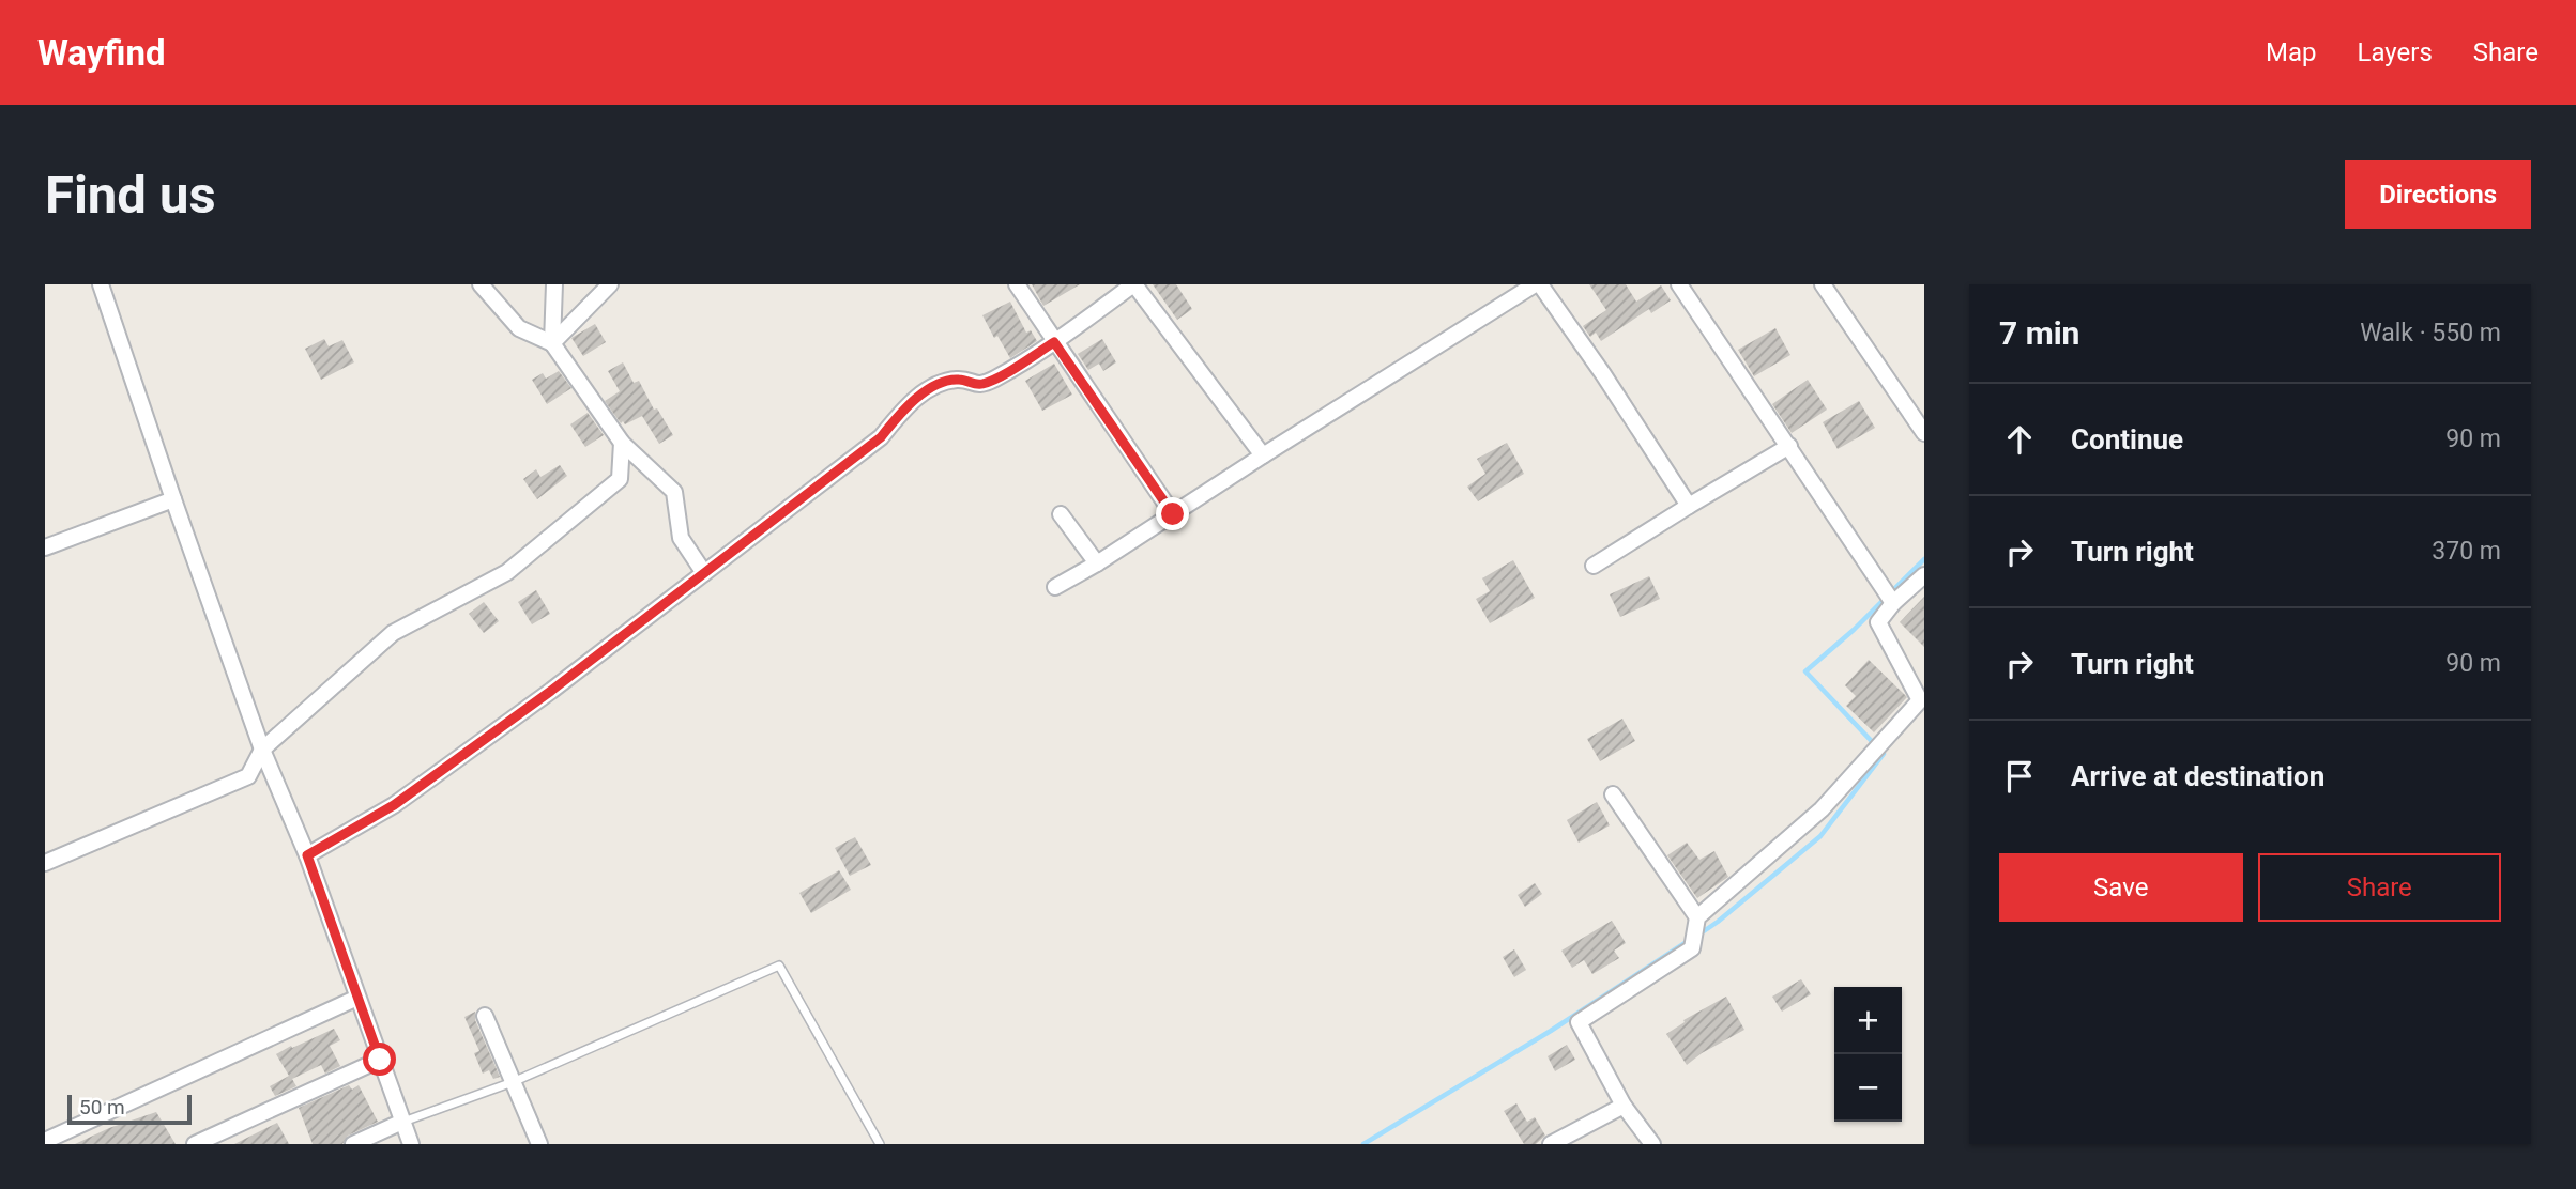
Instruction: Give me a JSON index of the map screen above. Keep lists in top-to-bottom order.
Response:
{
  "scale_bar": "50 m",
  "page": {
    "header": "Wayfind",
    "nav": ["Map", "Layers", "Share"],
    "buttons": [
      "Directions",
      ["Save", "Share"]
    ],
    "title": "Find us",
    "heading": ["7 min", "Walk · 550 m"],
    "list": [
      ["Continue", "90 m"],
      ["Turn right", "370 m"],
      ["Turn right", "90 m"],
      "Arrive at destination"
    ],
    "map_buttons": ["+", "−"],
    "scale": "50 m"
  }
}
